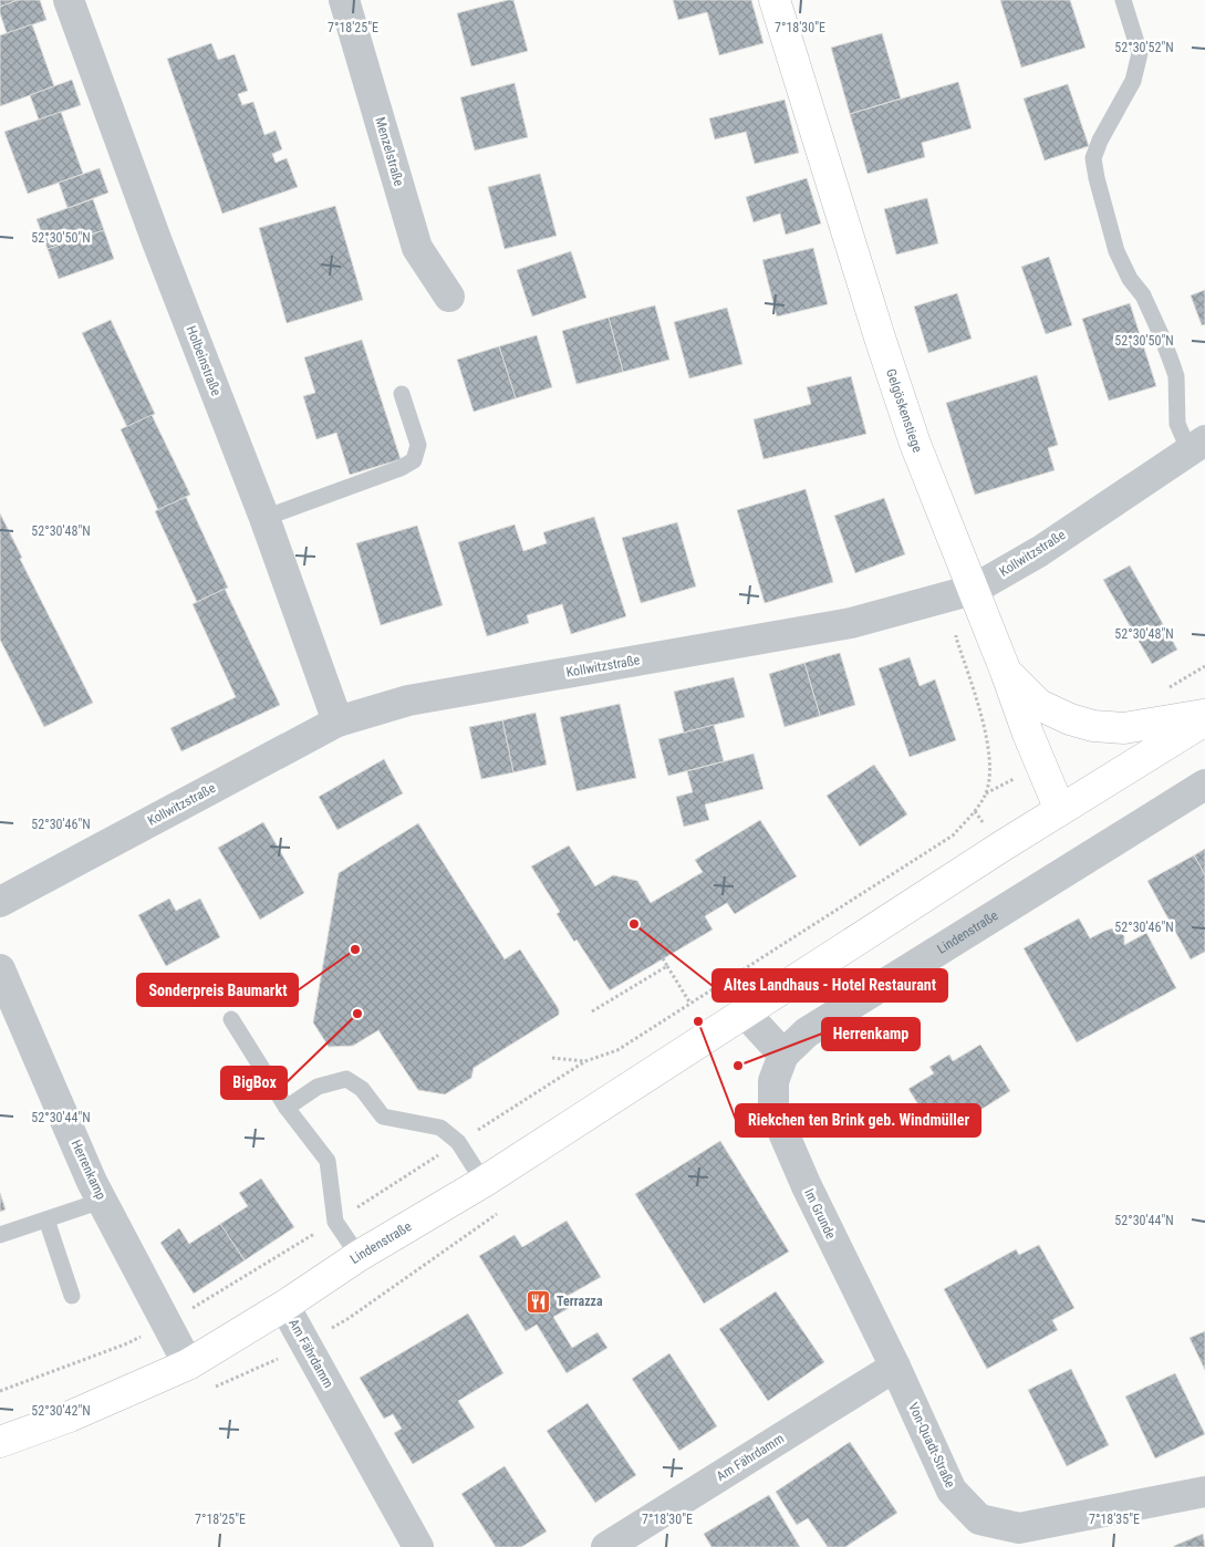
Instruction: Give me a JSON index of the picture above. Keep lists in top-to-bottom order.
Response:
{
  "streets": {
    "main road": ["Gelgöskenstiege", "Lindenstraße"],
    "street": [
      "Menzelstraße",
      "Holbeinstraße",
      "Kollwitzstraße",
      "Herrenkamp",
      "Im Grunde",
      "Am Fährdamm",
      "Von-Quadt-Straße"
    ]
  },
  "crossings": [
    ["Holbeinstraße", "Kollwitzstraße"],
    ["Gelgöskenstiege", "Kollwitzstraße"],
    ["Gelgöskenstiege", "Lindenstraße"],
    ["Lindenstraße", "Herrenkamp"],
    ["Lindenstraße", "Im Grunde"],
    ["Lindenstraße", "Am Fährdamm"],
    ["Im Grunde", "Am Fährdamm"],
    ["Im Grunde", "Von-Quadt-Straße"],
    ["Am Fährdamm", "Von-Quadt-Straße"]
  ],
  "places": {
    "other": [
      "Altes Landhaus - Hotel Restaurant",
      "Sonderpreis Baumarkt",
      "BigBox",
      "Riekchen ten Brink geb. Windmüller",
      "Herrenkamp"
    ],
    "restaurant": ["Terrazza"]
  },
  "coordinates": [
    "7°18'25\"E",
    "7°18'30\"E",
    "52°30'52\"N",
    "52°30'50\"N",
    "52°30'48\"N",
    "52°30'46\"N",
    "52°30'44\"N",
    "52°30'42\"N",
    "7°18'35\"E"
  ]
}
